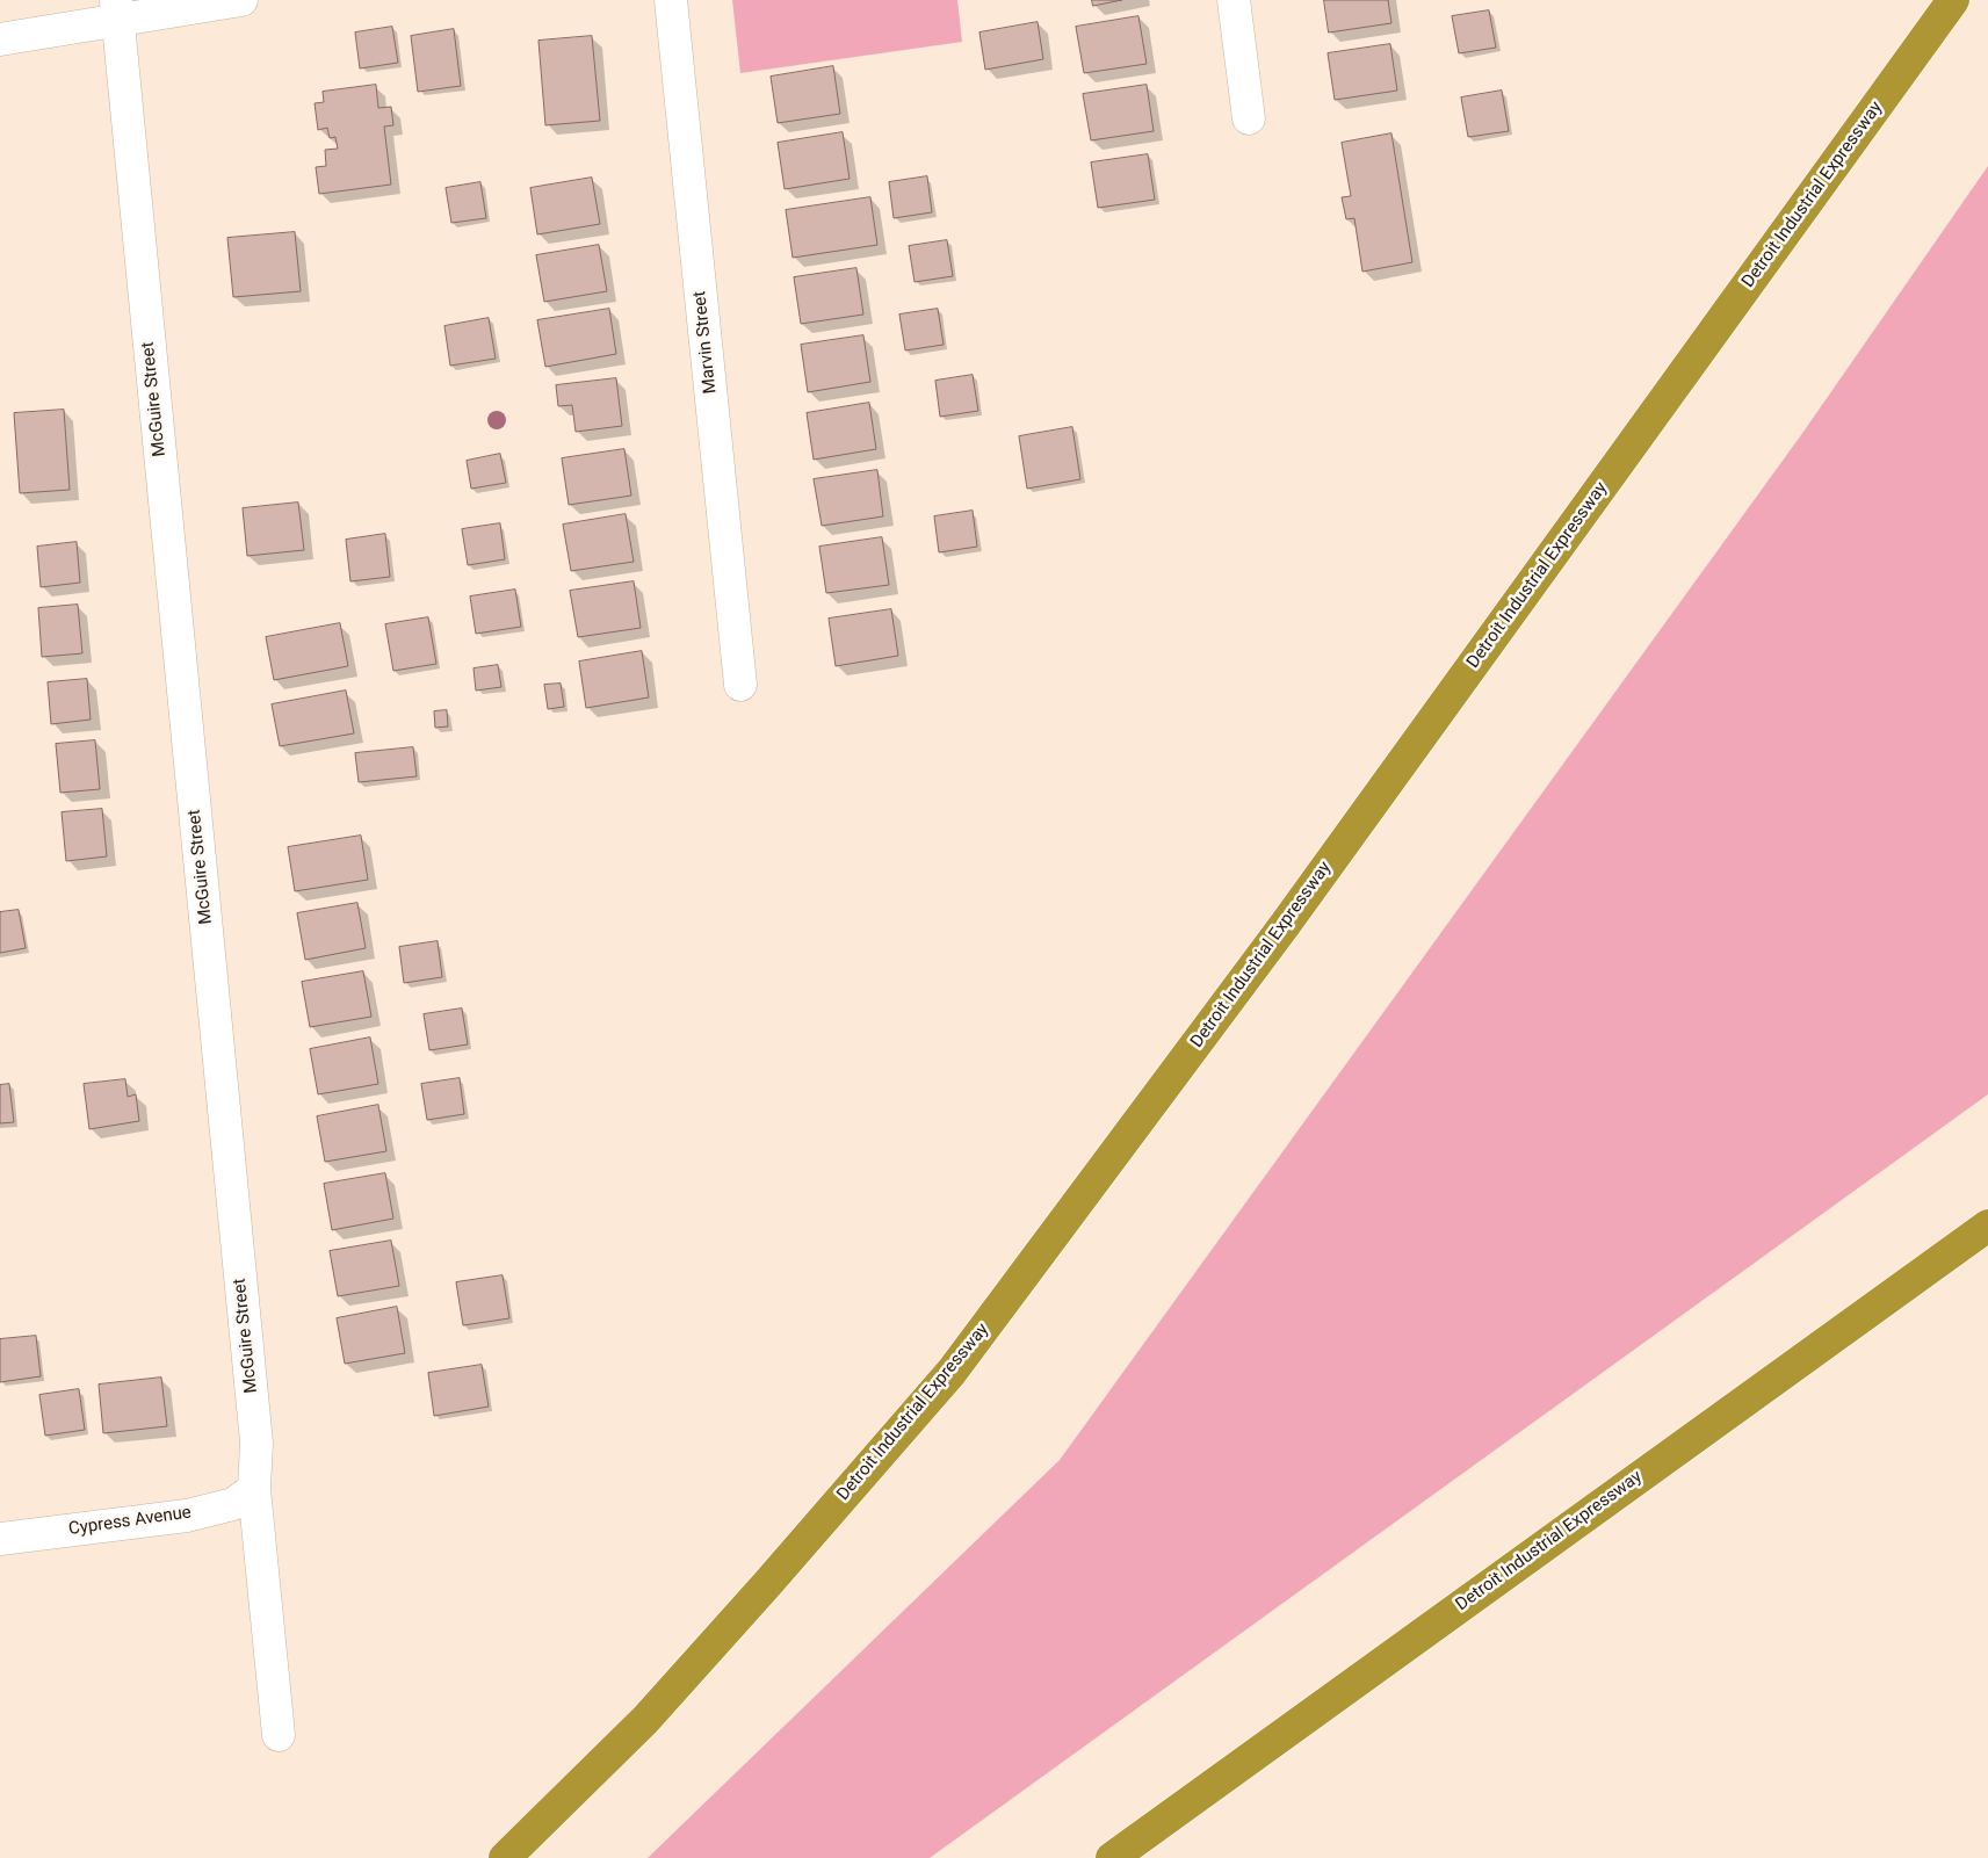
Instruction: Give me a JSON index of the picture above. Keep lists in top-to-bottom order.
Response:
{
  "streets": {
    "highway": ["Detroit Industrial Expressway"],
    "street": ["Marvin Street", "McGuire Street", "Cypress Avenue"]
  },
  "crossings": [
    ["McGuire Street", "Cypress Avenue"]
  ]
}
